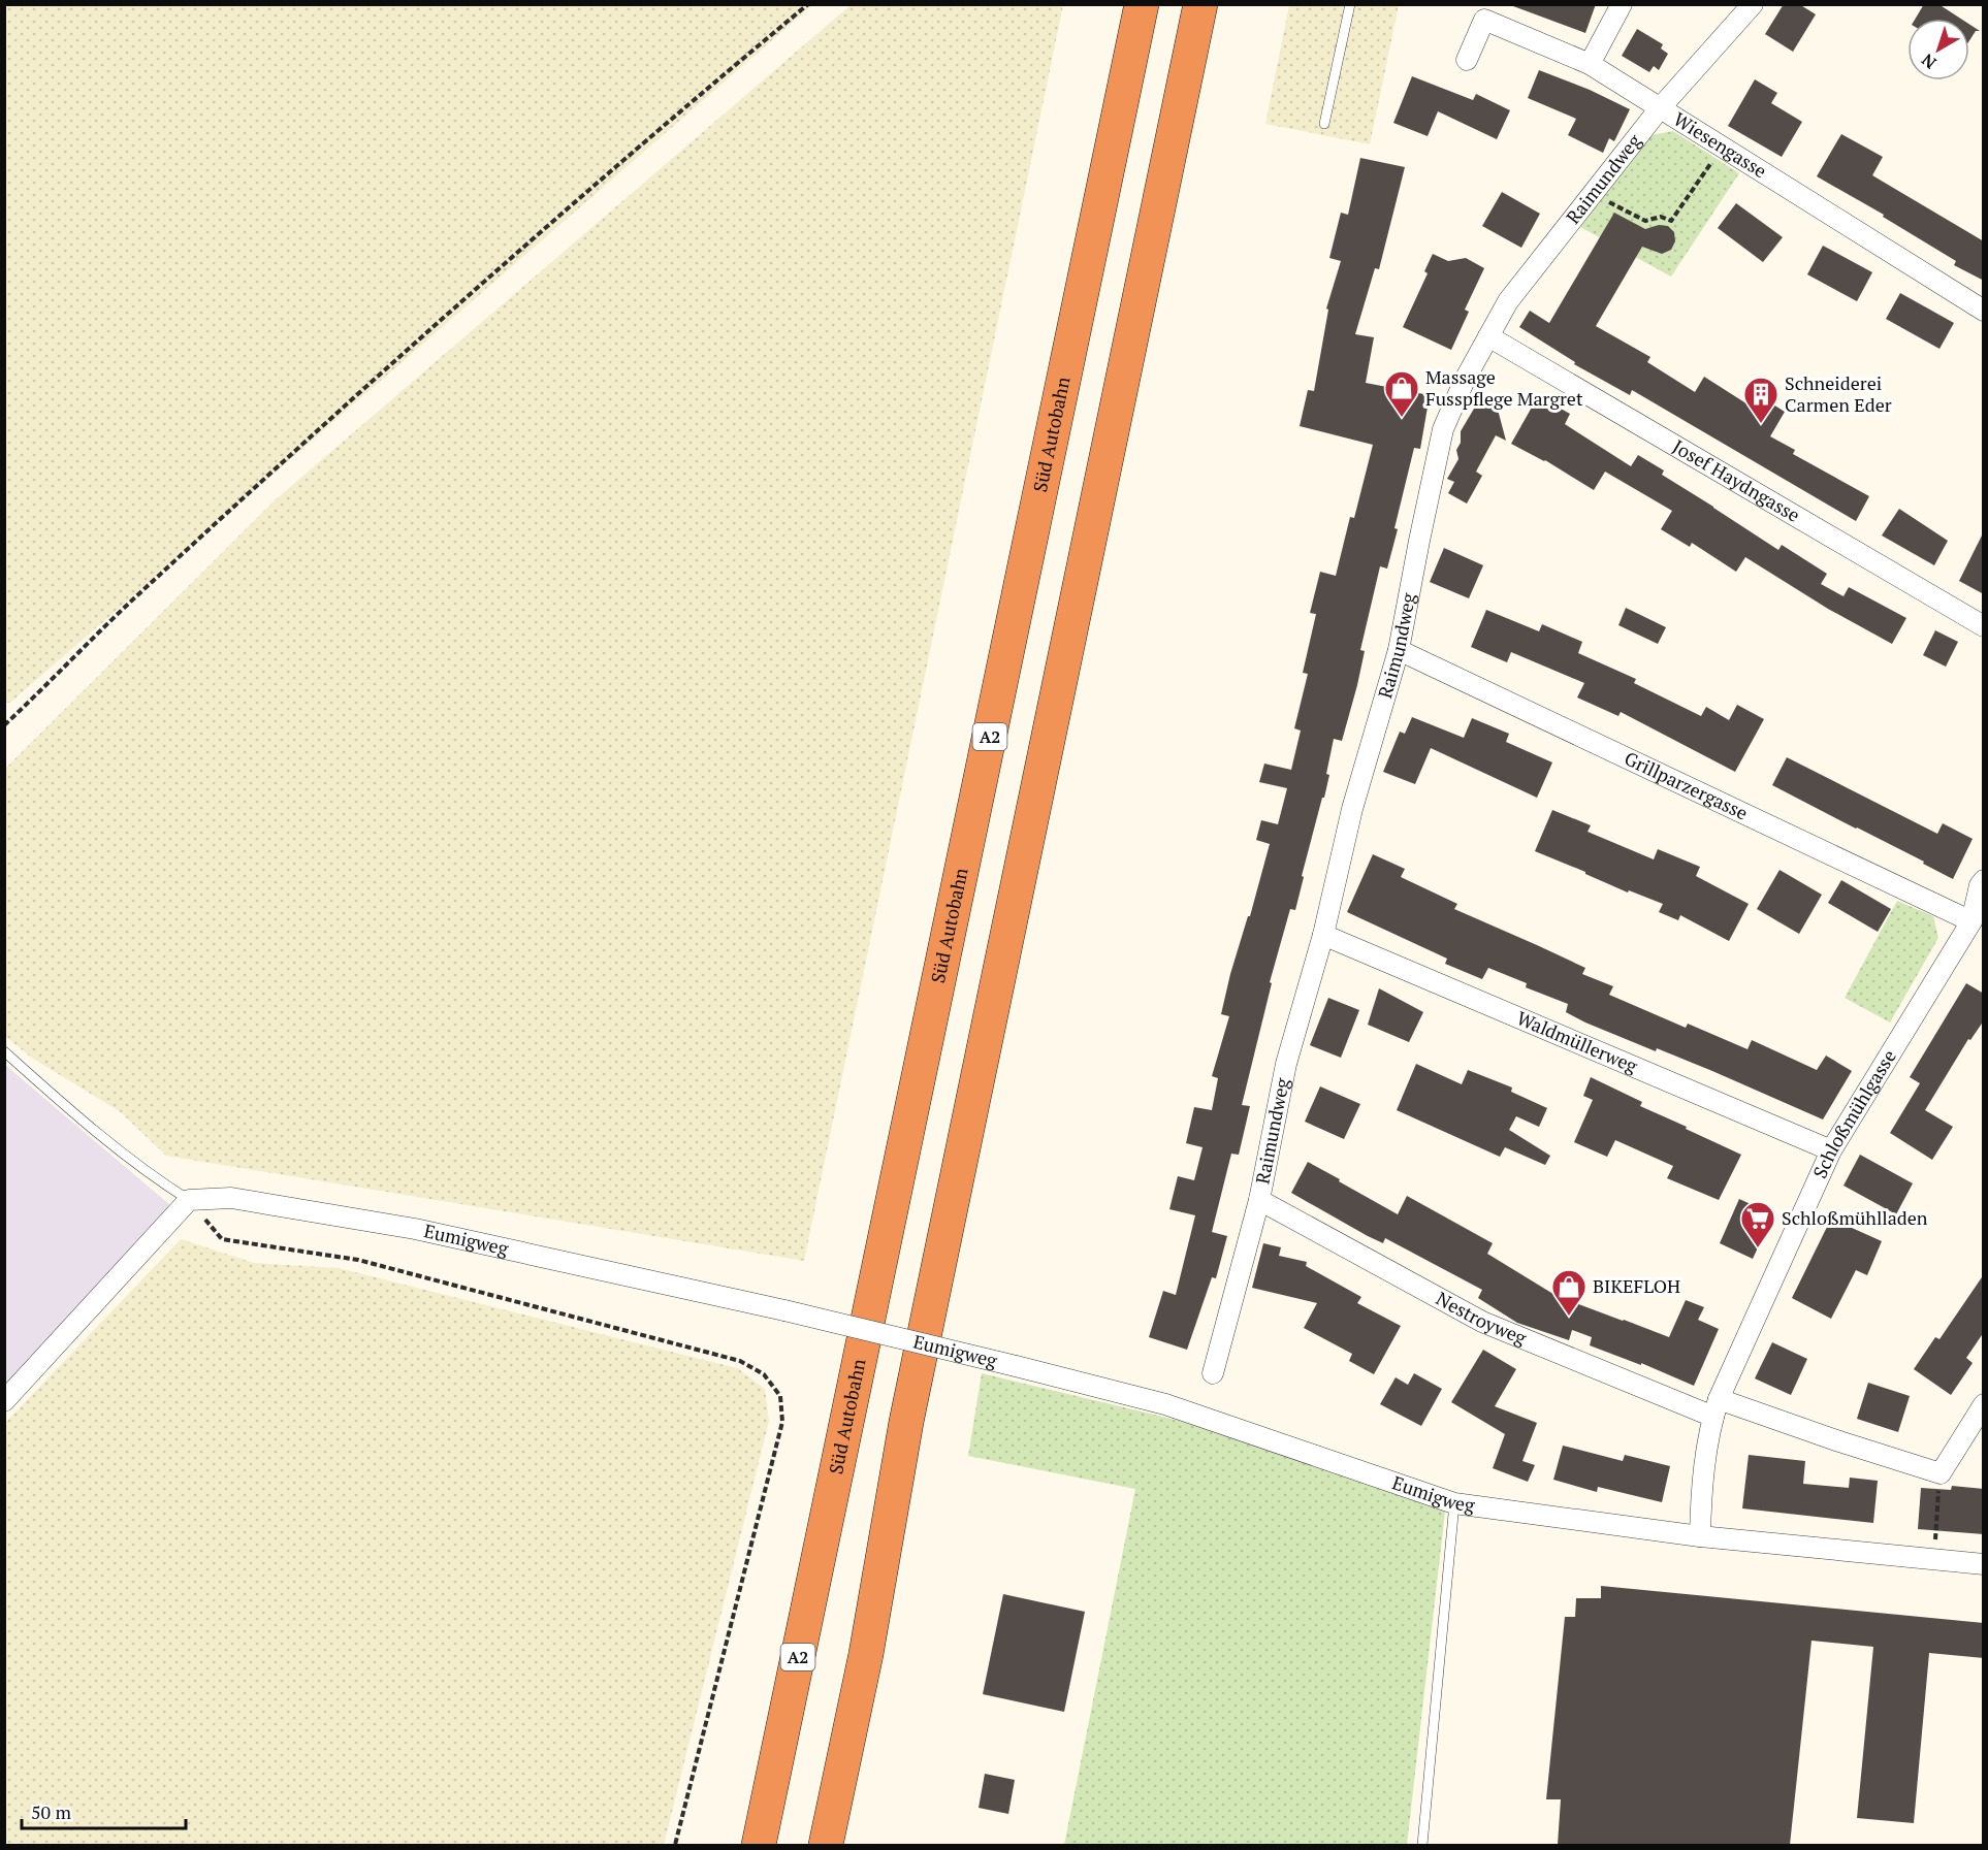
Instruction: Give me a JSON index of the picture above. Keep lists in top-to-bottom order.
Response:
{
  "streets": {
    "highway": ["Süd Autobahn", "A2"],
    "street": [
      "Wiesengasse",
      "Raimundweg",
      "Josef Haydngasse",
      "Grillparzergasse",
      "Waldmüllerweg",
      "Schloßmühlgasse",
      "Eumigweg",
      "Nestroyweg"
    ]
  },
  "crossings": [
    ["Wiesengasse", "Raimundweg"],
    ["Raimundweg", "Josef Haydngasse"],
    ["Raimundweg", "Grillparzergasse"],
    ["Raimundweg", "Waldmüllerweg"],
    ["Raimundweg", "Nestroyweg"],
    ["Grillparzergasse", "Schloßmühlgasse"],
    ["Waldmüllerweg", "Schloßmühlgasse"],
    ["Schloßmühlgasse", "Eumigweg"],
    ["Schloßmühlgasse", "Nestroyweg"]
  ],
  "places": {
    "shop": ["Massage Fusspflege Margret", "BIKEFLOH"],
    "building": ["Schneiderei Carmen Eder"],
    "supermarket": ["Schloßmühlladen"]
  },
  "scale_bar": "50 m",
  "north": "bottom left"
}
